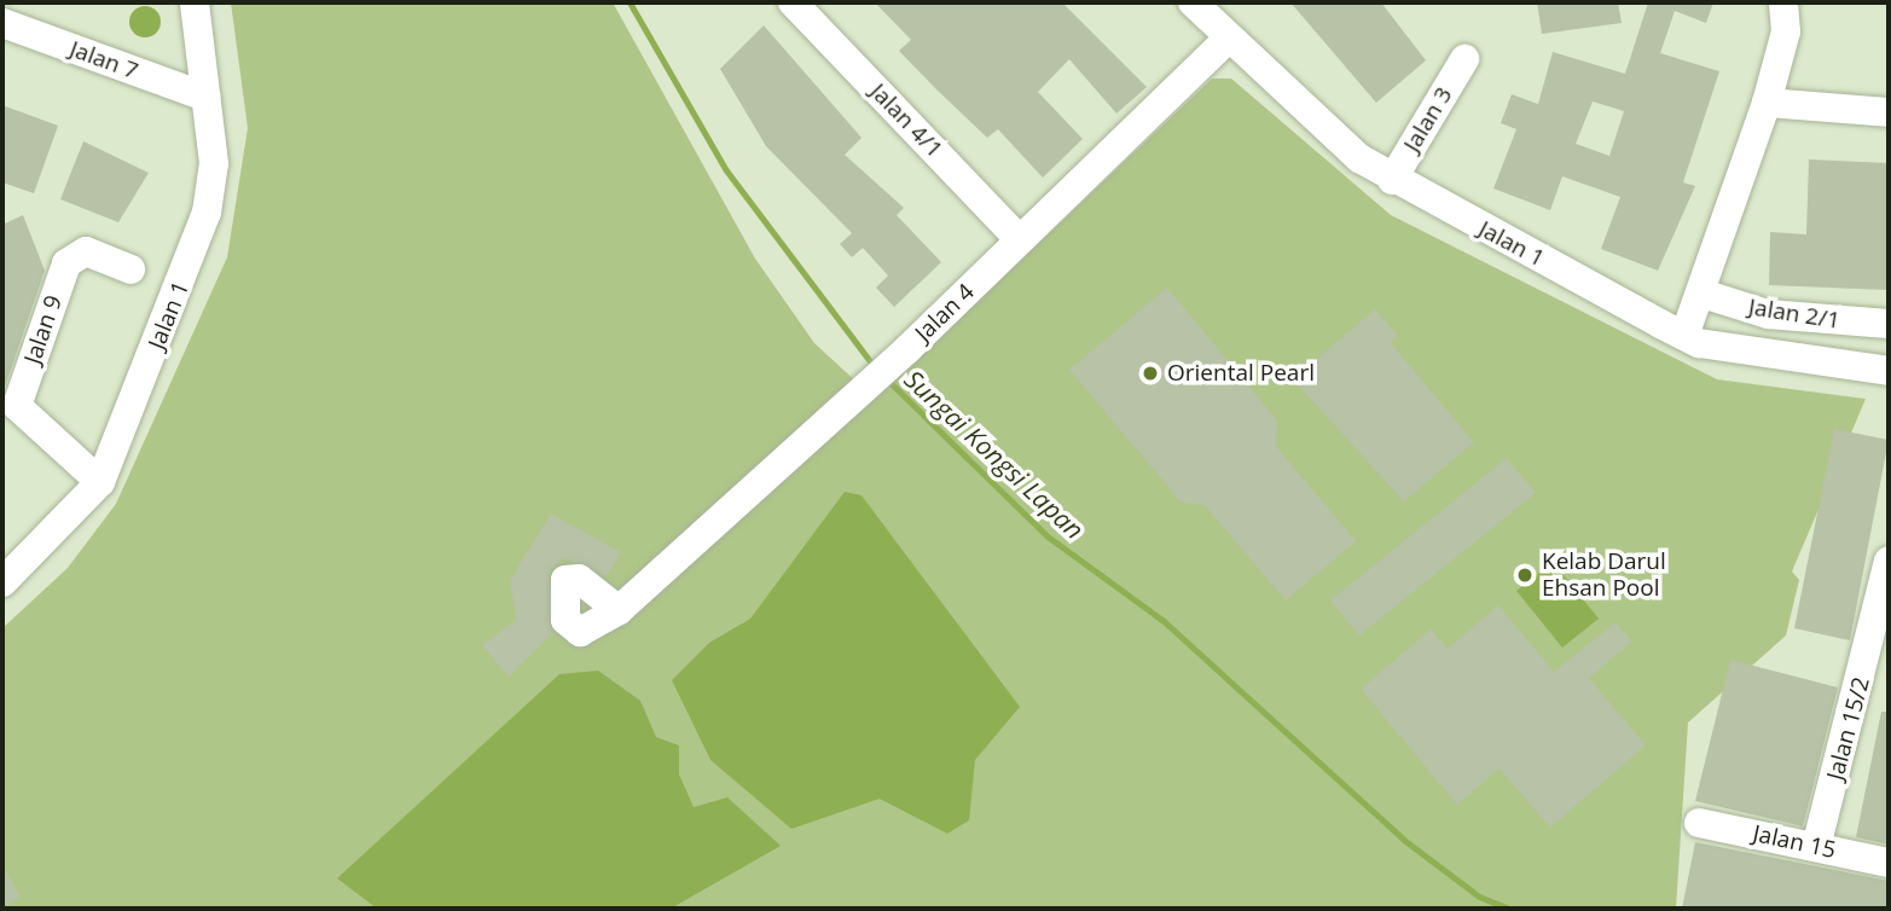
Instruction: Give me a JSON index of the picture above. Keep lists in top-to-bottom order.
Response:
{
  "streets": {
    "street": [
      "Jalan 7",
      "Jalan 3",
      "Jalan 4/1",
      "Jalan 1",
      "Jalan 4",
      "Jalan 2/1",
      "Jalan 9",
      "Jalan 15/2",
      "Jalan 15"
    ]
  },
  "crossings": [
    ["Jalan 7", "Jalan 1"],
    ["Jalan 3", "Jalan 1"],
    ["Jalan 4/1", "Jalan 4"],
    ["Jalan 1", "Jalan 4"],
    ["Jalan 1", "Jalan 9"],
    ["Jalan 15/2", "Jalan 15"]
  ],
  "water": ["Sungai Kongsi Lapan"],
  "places": ["Oriental Pearl", "Kelab Darul Ehsan Pool"]
}
